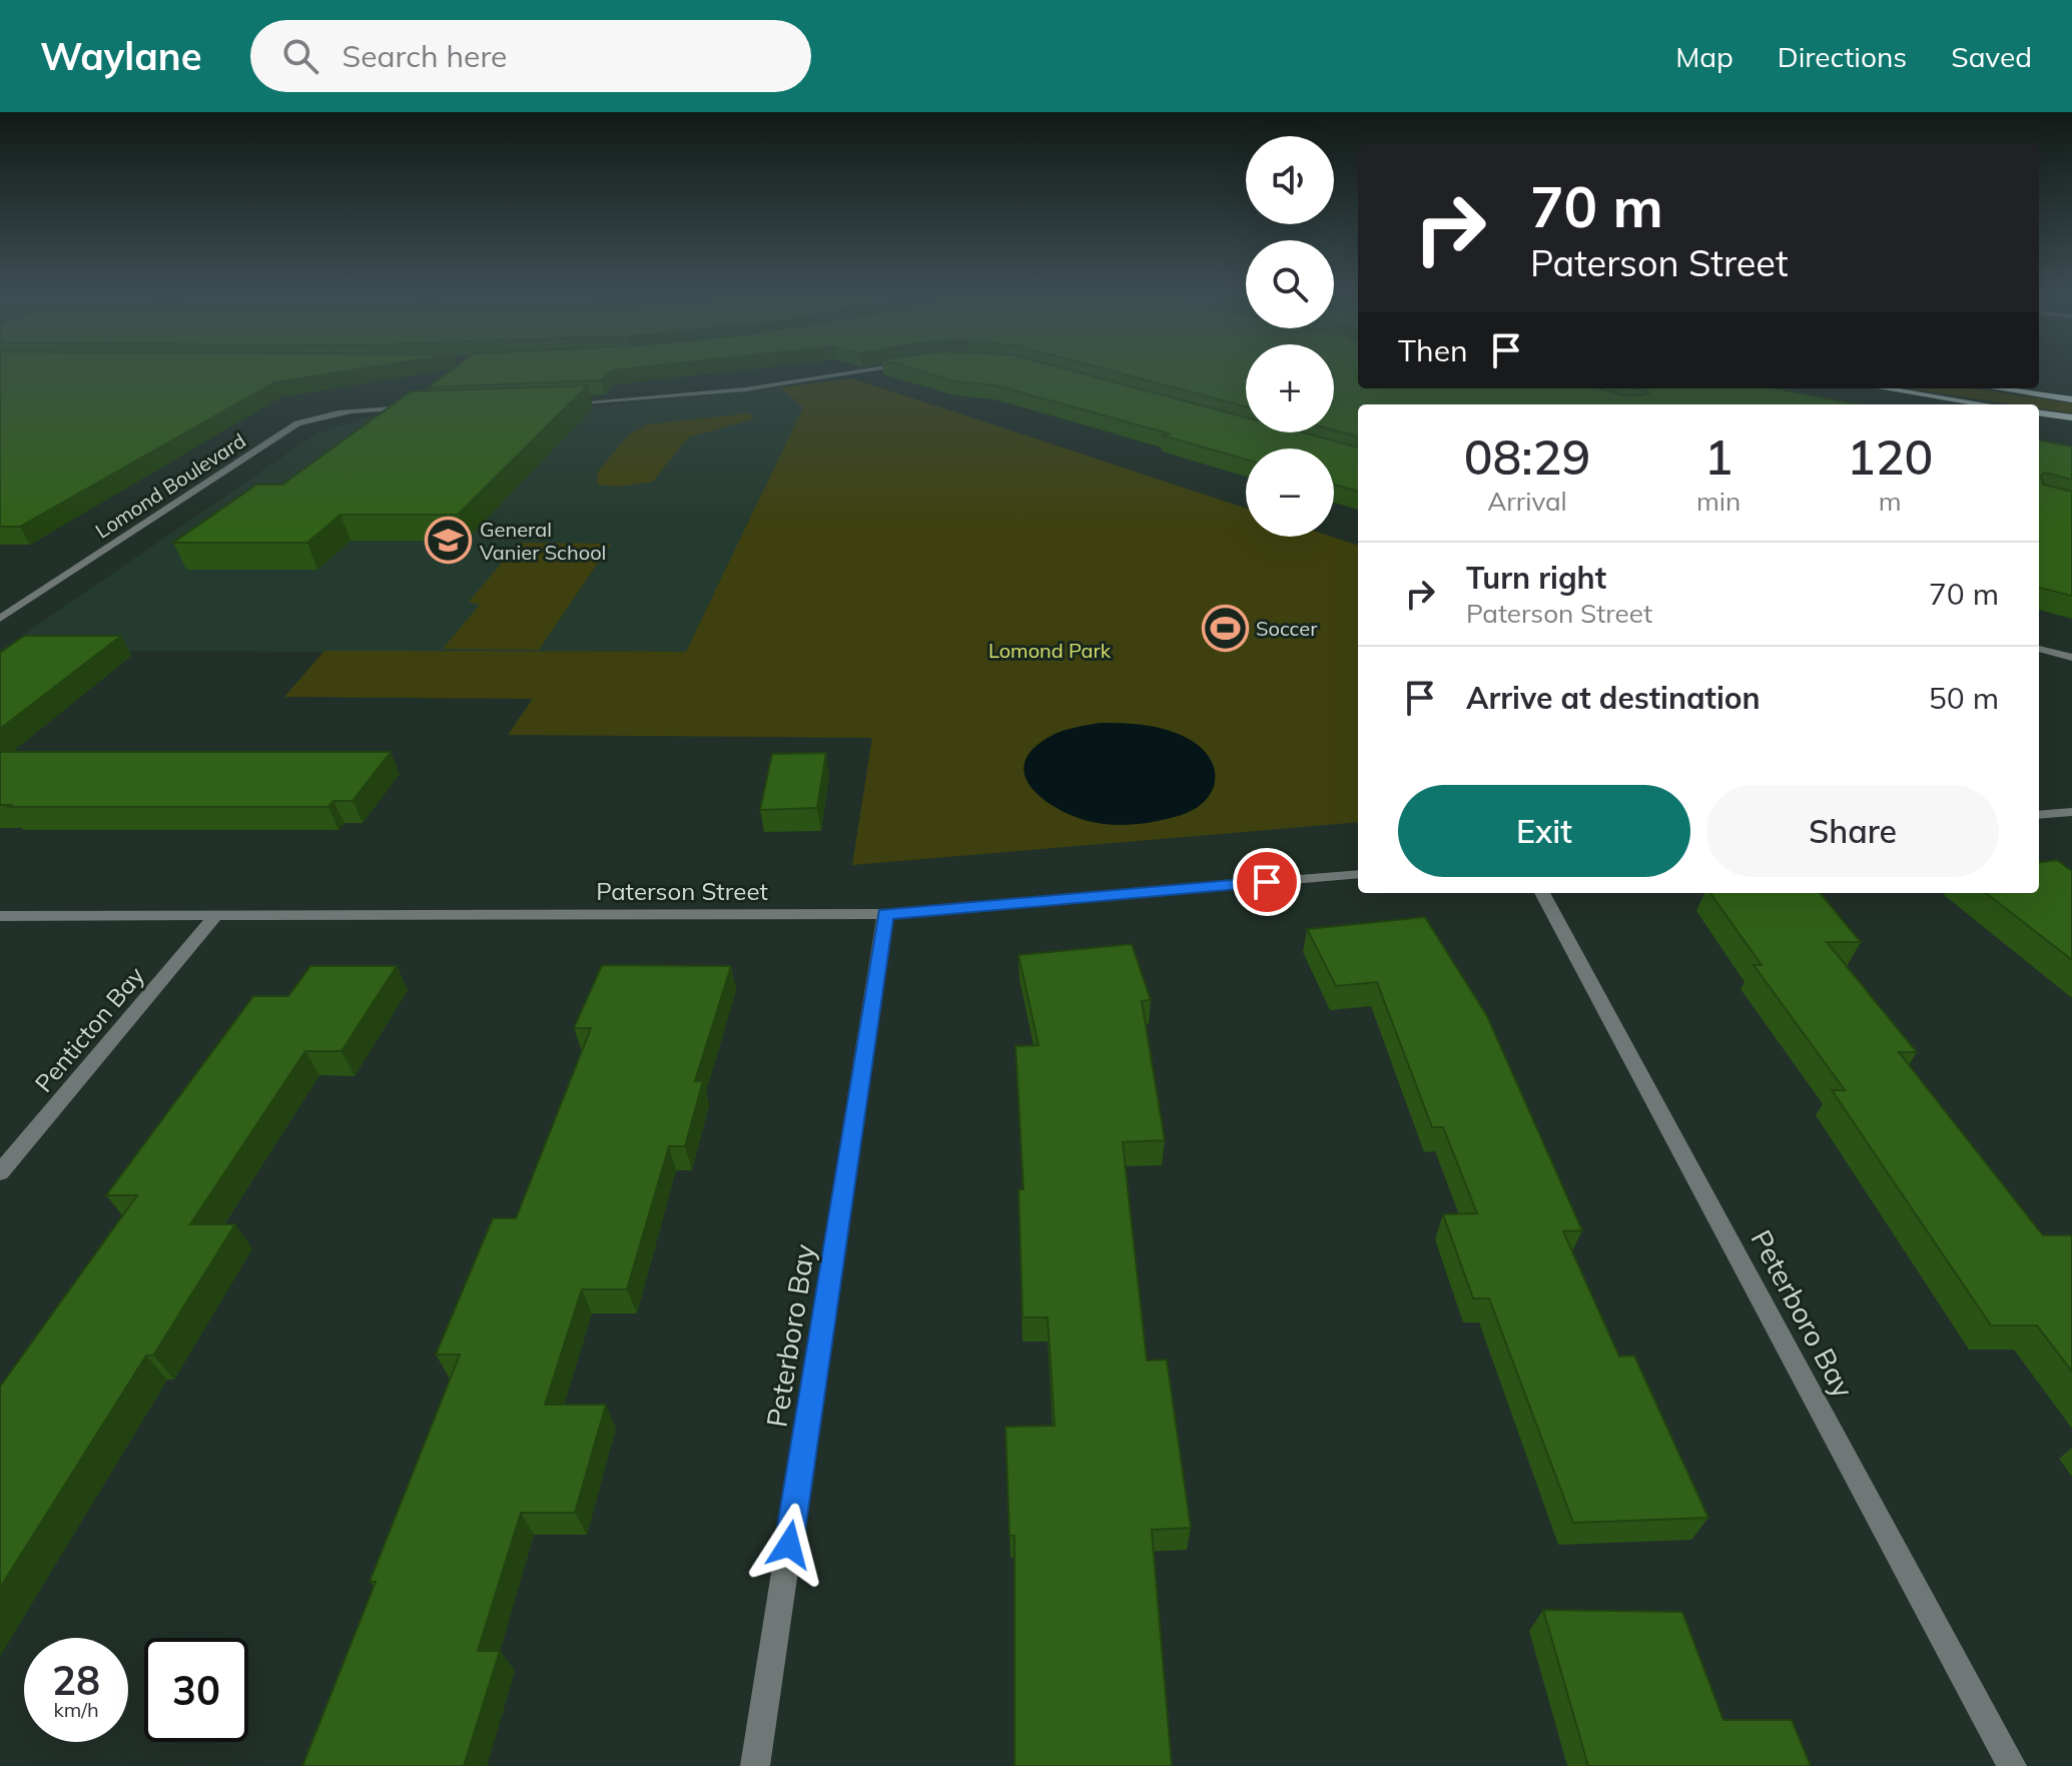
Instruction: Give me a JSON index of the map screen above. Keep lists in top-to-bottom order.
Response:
{
  "streets": {
    "street": [
      "Lomond Boulevard",
      "Paterson Street",
      "Penticton Bay",
      "Peterboro Bay"
    ]
  },
  "crossings": [
    ["Paterson Street", "Penticton Bay"],
    ["Paterson Street", "Peterboro Bay"]
  ],
  "parks": ["Lomond Park"],
  "places": {
    "school or university": ["General Vanier School"],
    "sports": ["Soccer"]
  },
  "page": {
    "header": "Waylane",
    "search": "Search here",
    "nav": ["Map", "Directions", "Saved"],
    "map_buttons": ["+", "−"],
    "turn": ["70 m", "Paterson Street"],
    "then": "Then",
    "eta": [
      "08:29",
      "Arrival",
      "1",
      "min",
      "120",
      "m"
    ],
    "list": [
      {
        "name": "Turn right",
        "note": "Paterson Street",
        "value": "70 m"
      },
      {
        "name": "Arrive at destination",
        "value": "50 m"
      }
    ],
    "buttons": ["Exit", "Share"],
    "speed": "28 km/h",
    "limit": "30"
  }
}
